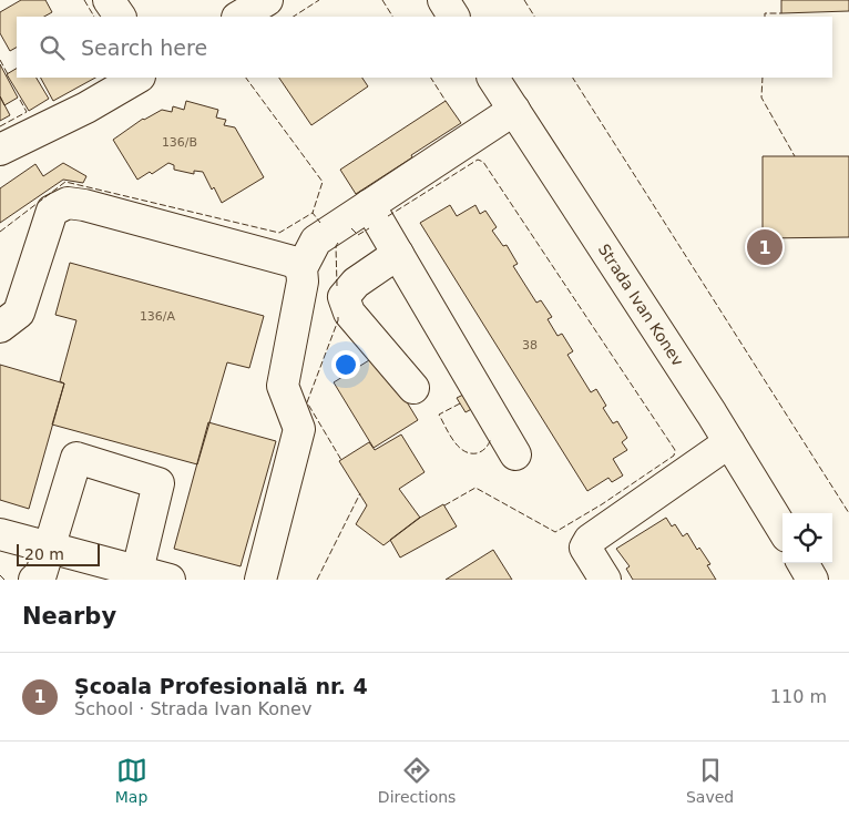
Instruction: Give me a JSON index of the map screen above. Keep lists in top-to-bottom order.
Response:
{
  "streets": {
    "street": ["Strada Ivan Konev"]
  },
  "house_numbers": ["136/B", "136/A", "38"],
  "scale_bar": "20 m",
  "page": {
    "search": "Search here",
    "pins": "1",
    "scale": "20 m",
    "heading": "Nearby",
    "list": [
      {
        "mark": "1",
        "name": "Școala Profesională nr. 4",
        "note": "School · Strada Ivan Konev",
        "value": "110 m"
      }
    ],
    "nav": ["Map", "Directions", "Saved"]
  }
}
